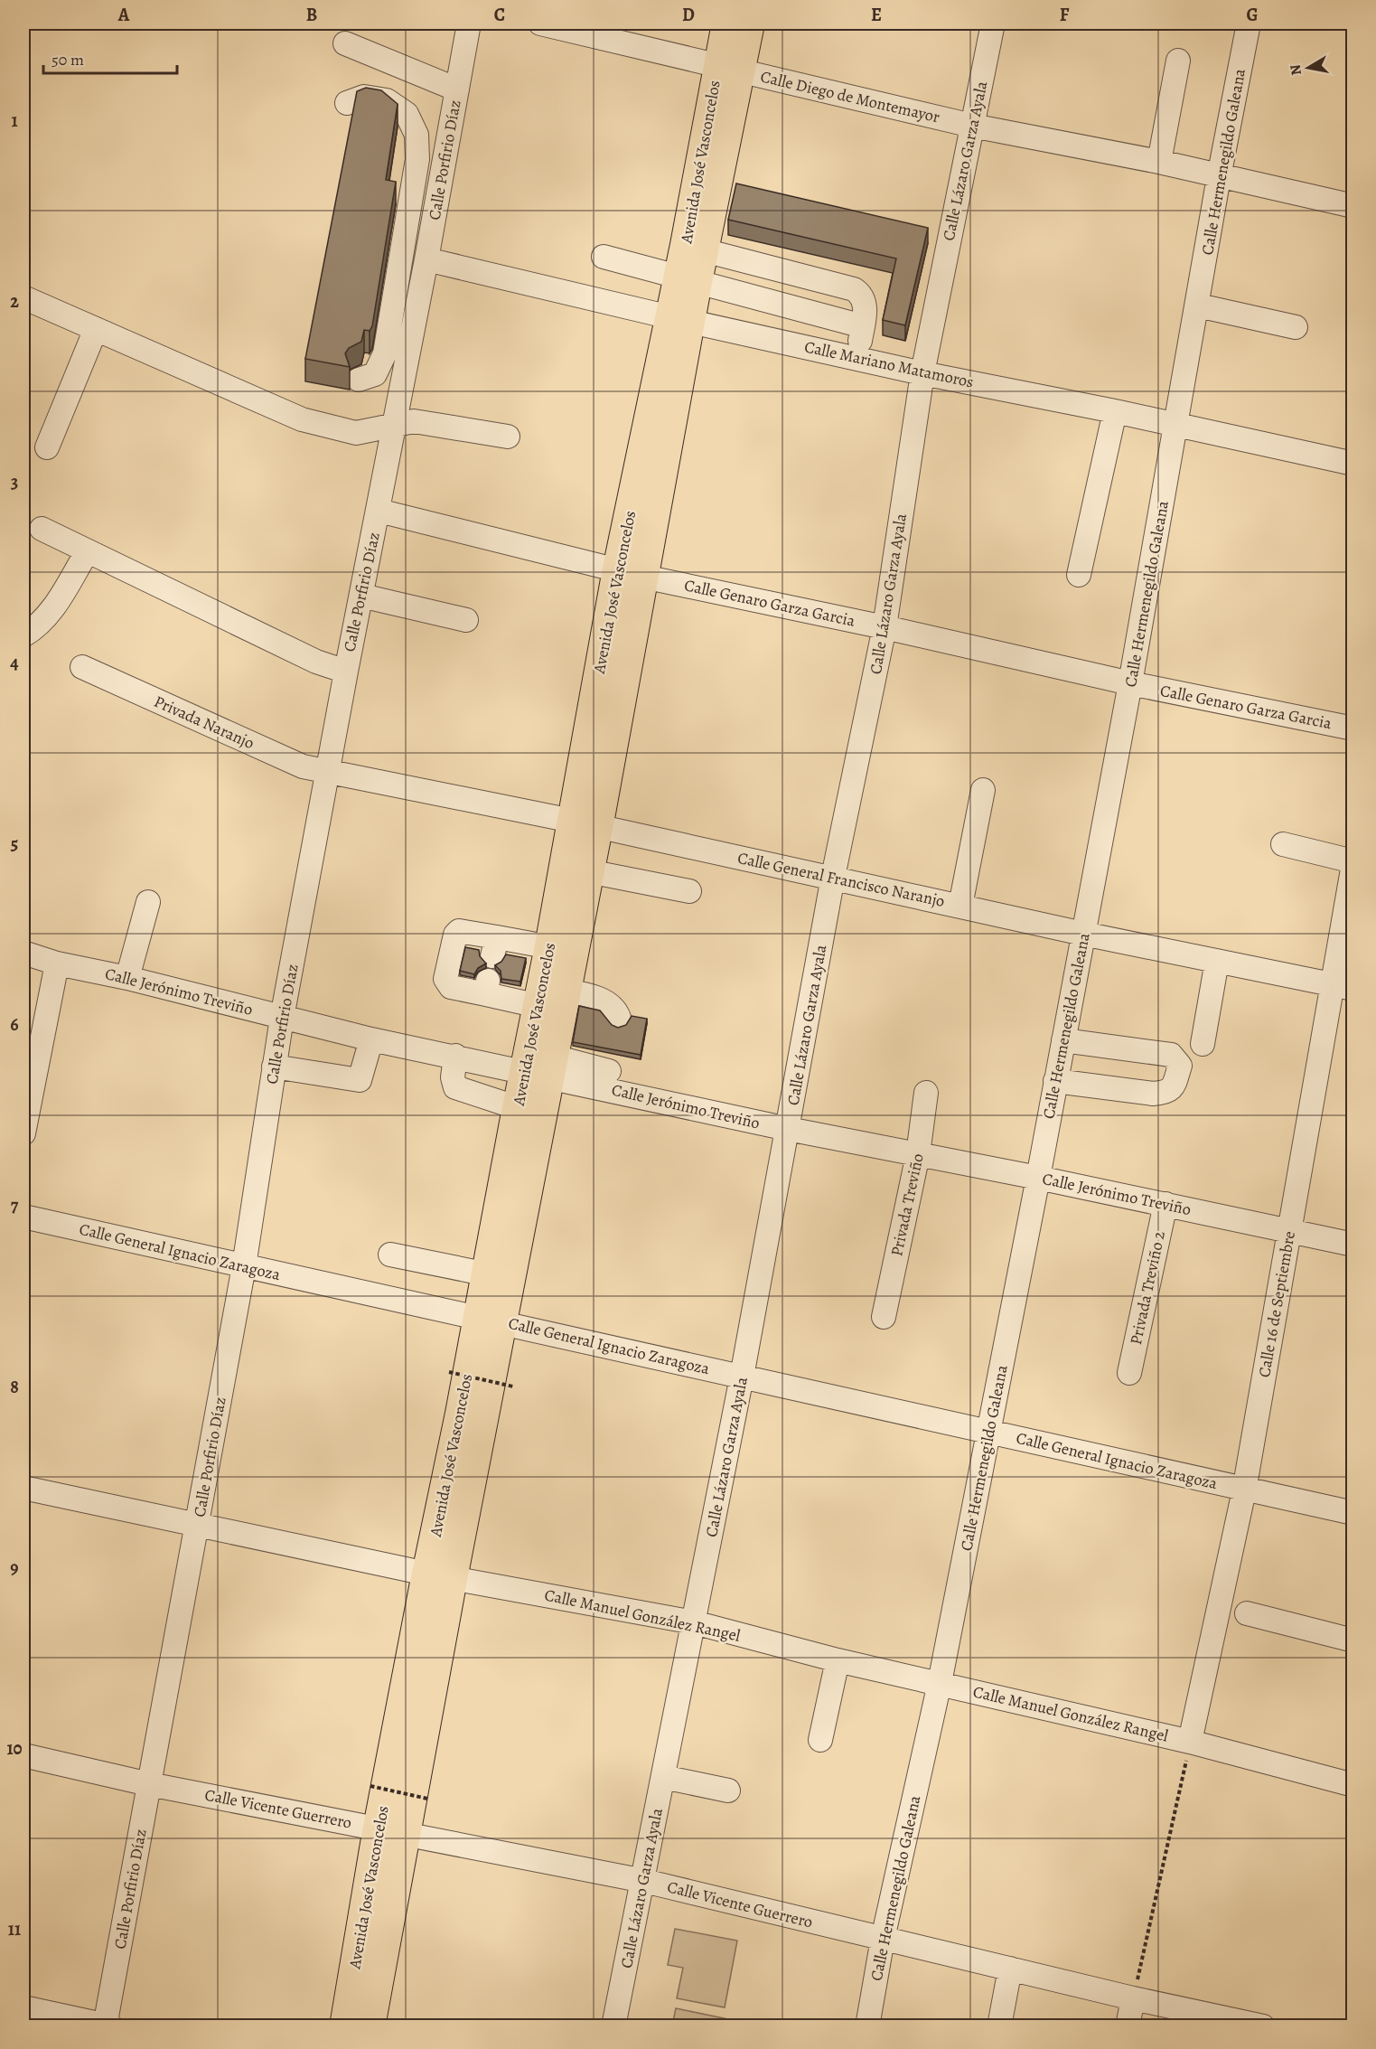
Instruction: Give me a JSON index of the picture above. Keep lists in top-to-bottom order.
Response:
{
  "streets": {
    "main road": ["Avenida José Vasconcelos"],
    "street": [
      "Calle Diego de Montemayor",
      "Calle Porfirio Díaz",
      "Calle Lázaro Garza Ayala",
      "Calle Hermenegildo Galeana",
      "Calle Mariano Matamoros",
      "Calle Genaro Garza Garcia",
      "Privada Naranjo",
      "Calle General Francisco Naranjo",
      "Calle Jerónimo Treviño",
      "Privada Treviño",
      "Calle General Ignacio Zaragoza",
      "Privada Treviño 2",
      "Calle 16 de Septiembre",
      "Calle Manuel González Rangel",
      "Calle Vicente Guerrero"
    ]
  },
  "crossings": [
    ["Calle Diego de Montemayor", "Calle Lázaro Garza Ayala"],
    ["Calle Diego de Montemayor", "Avenida José Vasconcelos"],
    ["Calle Diego de Montemayor", "Calle Hermenegildo Galeana"],
    ["Calle Porfirio Díaz", "Calle Mariano Matamoros"],
    ["Calle Porfirio Díaz", "Calle Genaro Garza Garcia"],
    ["Calle Porfirio Díaz", "Privada Naranjo"],
    ["Calle Porfirio Díaz", "Calle General Francisco Naranjo"],
    ["Calle Porfirio Díaz", "Calle Jerónimo Treviño"],
    ["Calle Porfirio Díaz", "Calle General Ignacio Zaragoza"],
    ["Calle Porfirio Díaz", "Calle Manuel González Rangel"],
    ["Calle Porfirio Díaz", "Calle Vicente Guerrero"],
    ["Calle Lázaro Garza Ayala", "Calle Mariano Matamoros"],
    ["Calle Lázaro Garza Ayala", "Calle Genaro Garza Garcia"],
    ["Calle Lázaro Garza Ayala", "Calle General Francisco Naranjo"],
    ["Calle Lázaro Garza Ayala", "Calle Jerónimo Treviño"],
    ["Calle Lázaro Garza Ayala", "Calle General Ignacio Zaragoza"],
    ["Calle Lázaro Garza Ayala", "Calle Manuel González Rangel"],
    ["Calle Lázaro Garza Ayala", "Calle Vicente Guerrero"],
    ["Avenida José Vasconcelos", "Calle Mariano Matamoros"],
    ["Avenida José Vasconcelos", "Calle Genaro Garza Garcia"],
    ["Avenida José Vasconcelos", "Calle General Francisco Naranjo"],
    ["Avenida José Vasconcelos", "Calle Jerónimo Treviño"],
    ["Avenida José Vasconcelos", "Calle General Ignacio Zaragoza"],
    ["Avenida José Vasconcelos", "Calle Manuel González Rangel"],
    ["Avenida José Vasconcelos", "Calle Vicente Guerrero"],
    ["Calle Hermenegildo Galeana", "Calle Mariano Matamoros"],
    ["Calle Hermenegildo Galeana", "Calle Genaro Garza Garcia"],
    ["Calle Hermenegildo Galeana", "Calle General Francisco Naranjo"],
    ["Calle Hermenegildo Galeana", "Calle Jerónimo Treviño"],
    ["Calle Hermenegildo Galeana", "Calle General Ignacio Zaragoza"],
    ["Calle Hermenegildo Galeana", "Calle Manuel González Rangel"],
    ["Calle Hermenegildo Galeana", "Calle Vicente Guerrero"],
    ["Privada Naranjo", "Calle General Francisco Naranjo"],
    ["Calle General Francisco Naranjo", "Calle 16 de Septiembre"],
    ["Calle Jerónimo Treviño", "Privada Treviño"],
    ["Calle Jerónimo Treviño", "Privada Treviño 2"],
    ["Calle Jerónimo Treviño", "Calle 16 de Septiembre"],
    ["Calle General Ignacio Zaragoza", "Calle 16 de Septiembre"],
    ["Calle 16 de Septiembre", "Calle Manuel González Rangel"]
  ],
  "scale_bar": "50 m",
  "north": "left",
  "grid": {
    "columns": [
      "A",
      "B",
      "C",
      "D",
      "E",
      "F",
      "G"
    ],
    "rows": [
      "1",
      "2",
      "3",
      "4",
      "5",
      "6",
      "7",
      "8",
      "9",
      "10",
      "11"
    ]
  }
}
